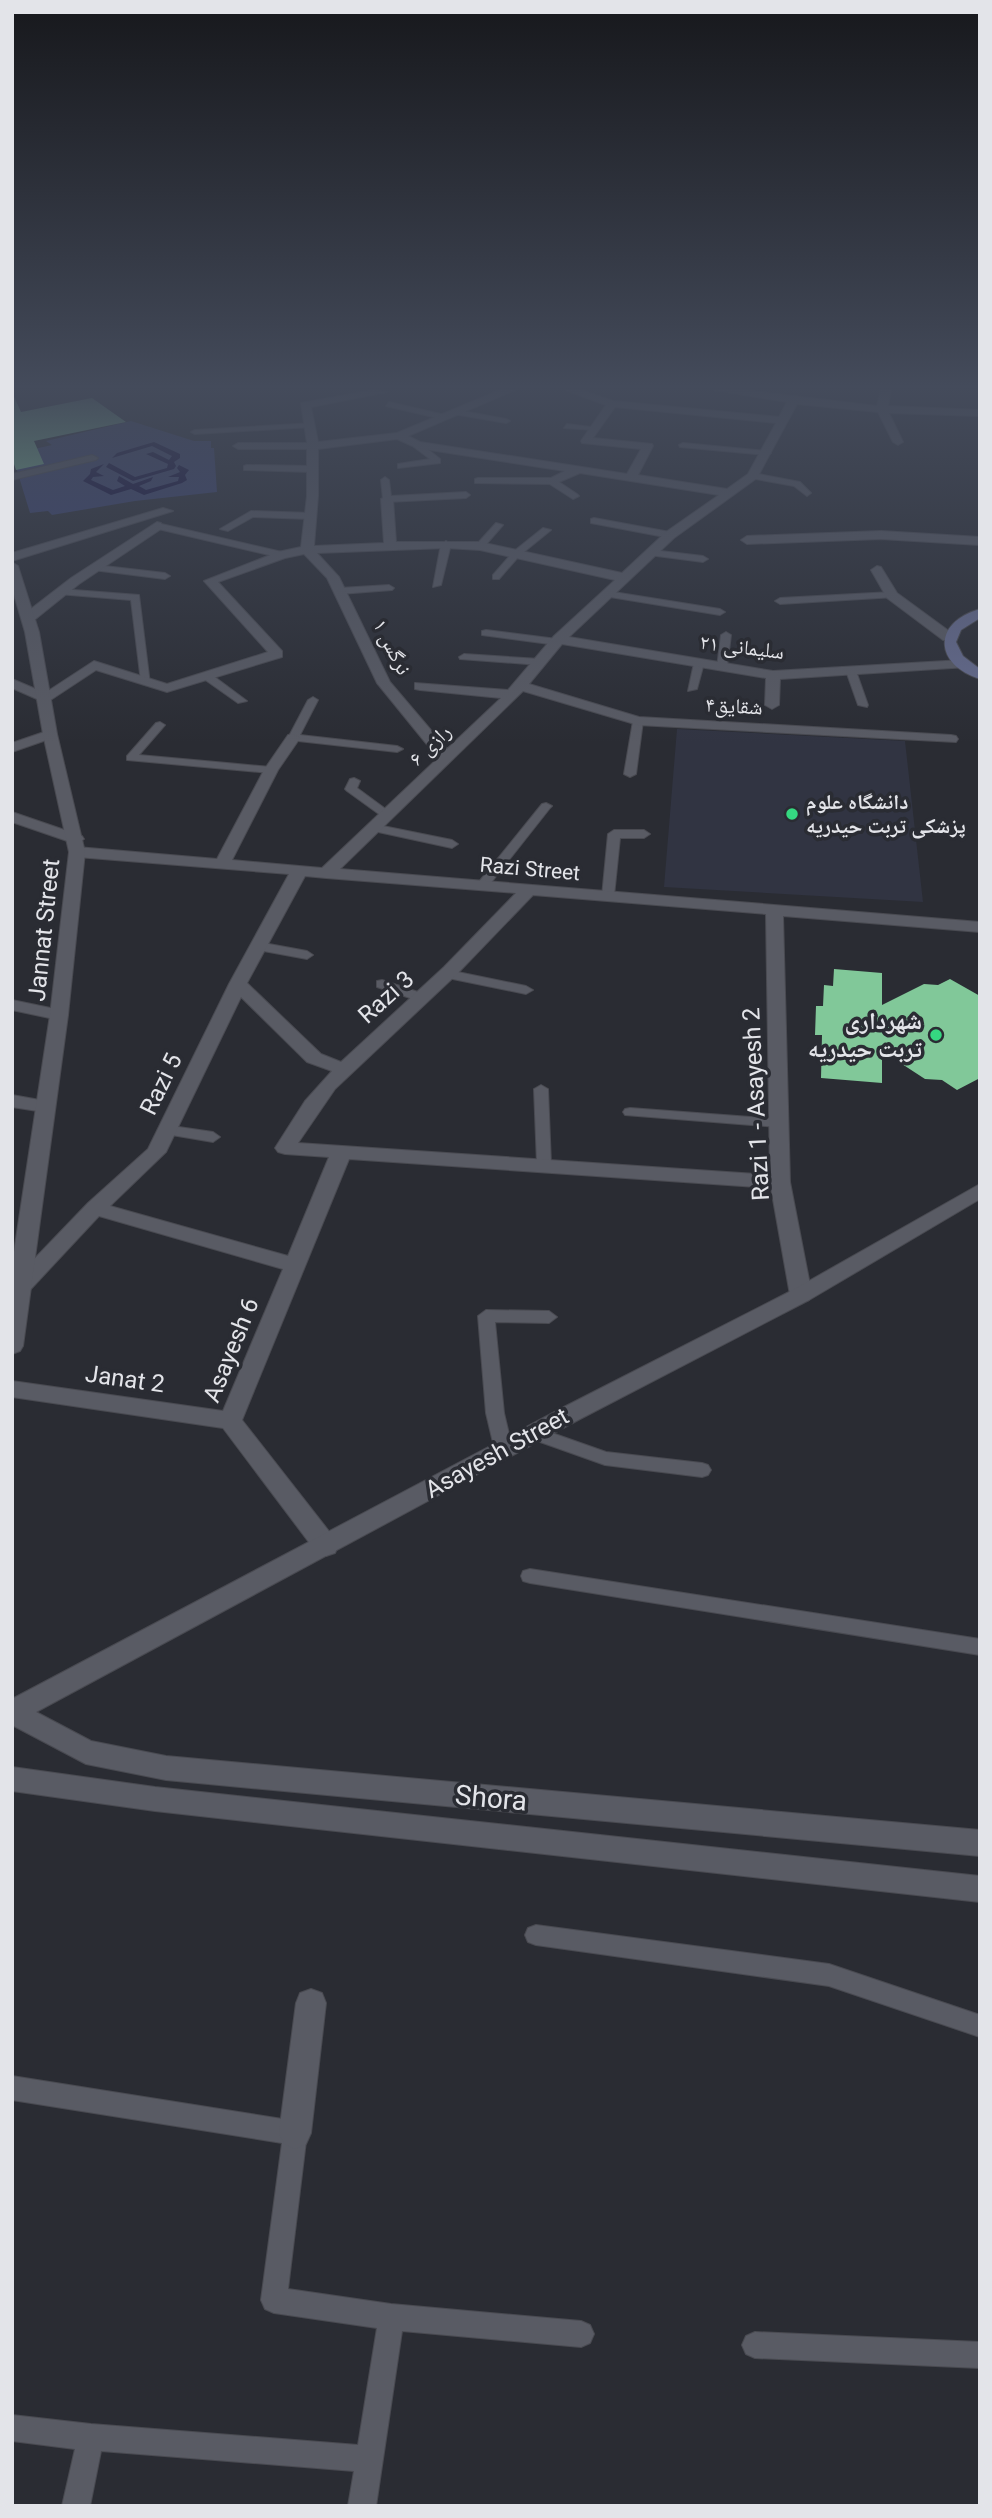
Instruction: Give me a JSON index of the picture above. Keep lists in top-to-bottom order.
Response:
{
  "streets": {
    "street": [
      "نرگس ۱",
      "سلیمانی ۲۱",
      "شقایق۴",
      "رازی ۶",
      "Razi Street",
      "Jannat Street",
      "Razi 3",
      "Razi 5",
      "Razi 1 - Asayesh 2",
      "Asayesh 6",
      "Janat 2",
      "Asayesh Street",
      "Shora"
    ]
  },
  "crossings": [
    ["نرگس ۱", "رازی ۶"],
    ["سلیمانی ۲۱", "رازی ۶"],
    ["شقایق۴", "رازی ۶"],
    ["رازی ۶", "Razi Street"],
    ["Razi Street", "Jannat Street"],
    ["Razi Street", "Razi 3"],
    ["Razi Street", "Razi 5"],
    ["Razi Street", "Razi 1 - Asayesh 2"],
    ["Jannat Street", "Razi 5"],
    ["Razi 3", "Asayesh 6"],
    ["Razi 1 - Asayesh 2", "Asayesh Street"],
    ["Asayesh 6", "Janat 2"],
    ["Asayesh 6", "Asayesh Street"],
    ["Asayesh Street", "Shora"]
  ],
  "places": ["دانشگاه علوم پزشکی تربت حیدریه", "شهرداری تربت حیدریه"]
}
